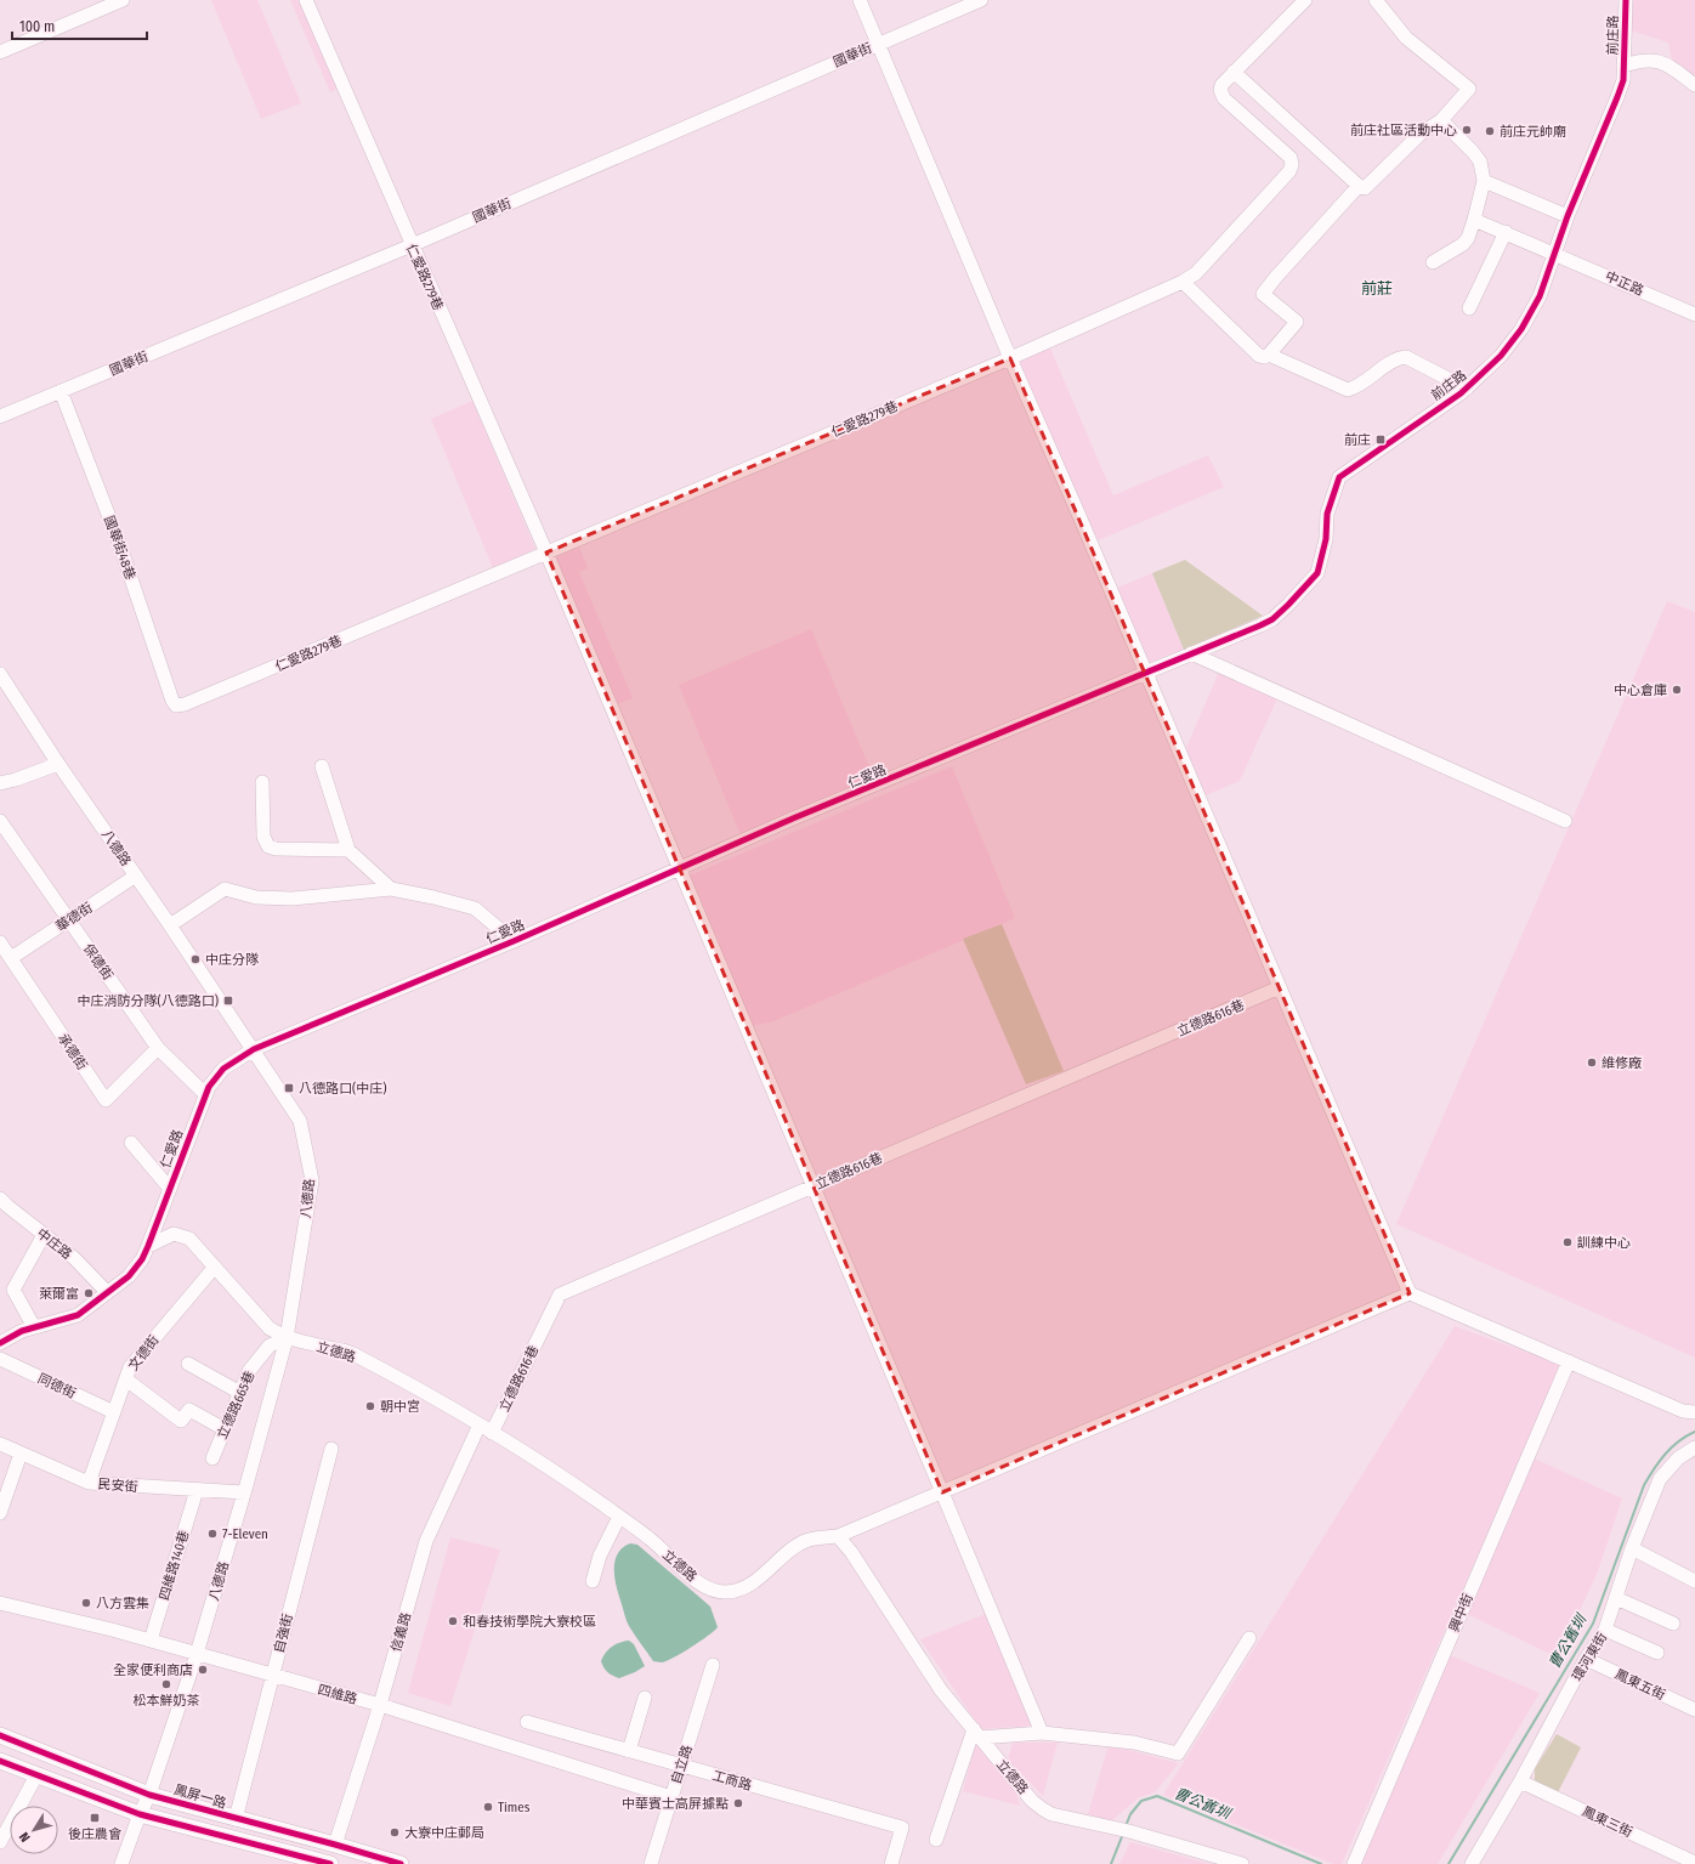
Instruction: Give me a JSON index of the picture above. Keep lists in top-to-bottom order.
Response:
{
  "streets": {
    "main road": ["鳳屏一路"],
    "street": [
      "前庄路",
      "國華街",
      "仁愛路279巷",
      "中正路",
      "國華街48巷",
      "仁愛路",
      "八德路",
      "華德街",
      "保德街",
      "立德路616巷",
      "承德街",
      "中庄路",
      "立德路",
      "文德街",
      "同德街",
      "立德路665巷",
      "民安街",
      "四維路140巷",
      "興中街",
      "信義路",
      "自強街",
      "環河東街",
      "鳳東五街",
      "四維路",
      "自立路",
      "工商路",
      "鳳東三街"
    ]
  },
  "crossings": [
    ["前庄路", "仁愛路279巷"],
    ["前庄路", "中正路"],
    ["前庄路", "仁愛路"],
    ["國華街", "仁愛路279巷"],
    ["國華街", "國華街48巷"],
    ["仁愛路279巷", "國華街48巷"],
    ["仁愛路279巷", "仁愛路"],
    ["仁愛路279巷", "立德路616巷"],
    ["仁愛路", "八德路"],
    ["仁愛路", "保德街"],
    ["仁愛路", "中庄路"],
    ["仁愛路", "立德路"],
    ["八德路", "華德街"],
    ["八德路", "立德路"],
    ["八德路", "立德路665巷"],
    ["八德路", "民安街"],
    ["八德路", "四維路"],
    ["八德路", "鳳屏一路"],
    ["華德街", "保德街"],
    ["華德街", "承德街"],
    ["保德街", "承德街"],
    ["立德路616巷", "立德路"],
    ["立德路", "文德街"],
    ["立德路", "立德路665巷"],
    ["立德路", "信義路"],
    ["文德街", "同德街"],
    ["文德街", "民安街"],
    ["民安街", "四維路140巷"],
    ["四維路140巷", "四維路"],
    ["信義路", "四維路"],
    ["信義路", "鳳屏一路"],
    ["自強街", "四維路"],
    ["自強街", "鳳屏一路"],
    ["環河東街", "鳳東五街"],
    ["環河東街", "鳳東三街"],
    ["四維路", "自立路"],
    ["自立路", "工商路"]
  ],
  "districts": ["前莊"],
  "water": ["曹公舊圳"],
  "places": {
    "other": [
      "前庄社區活動中心",
      "前庄元帥廟",
      "中心倉庫",
      "中庄分隊",
      "維修廠",
      "訓練中心",
      "萊爾富",
      "朝中宮",
      "7-Eleven",
      "八方雲集",
      "和春技術學院大寮校區",
      "全家便利商店",
      "松本鮮奶茶",
      "中華賓士高屏據點",
      "Times",
      "大寮中庄郵局"
    ],
    "transit": [
      "前庄",
      "中庄消防分隊(八德路口)",
      "八德路口(中庄)",
      "後庄農會"
    ]
  },
  "scale_bar": "100 m",
  "north": "bottom left"
}
